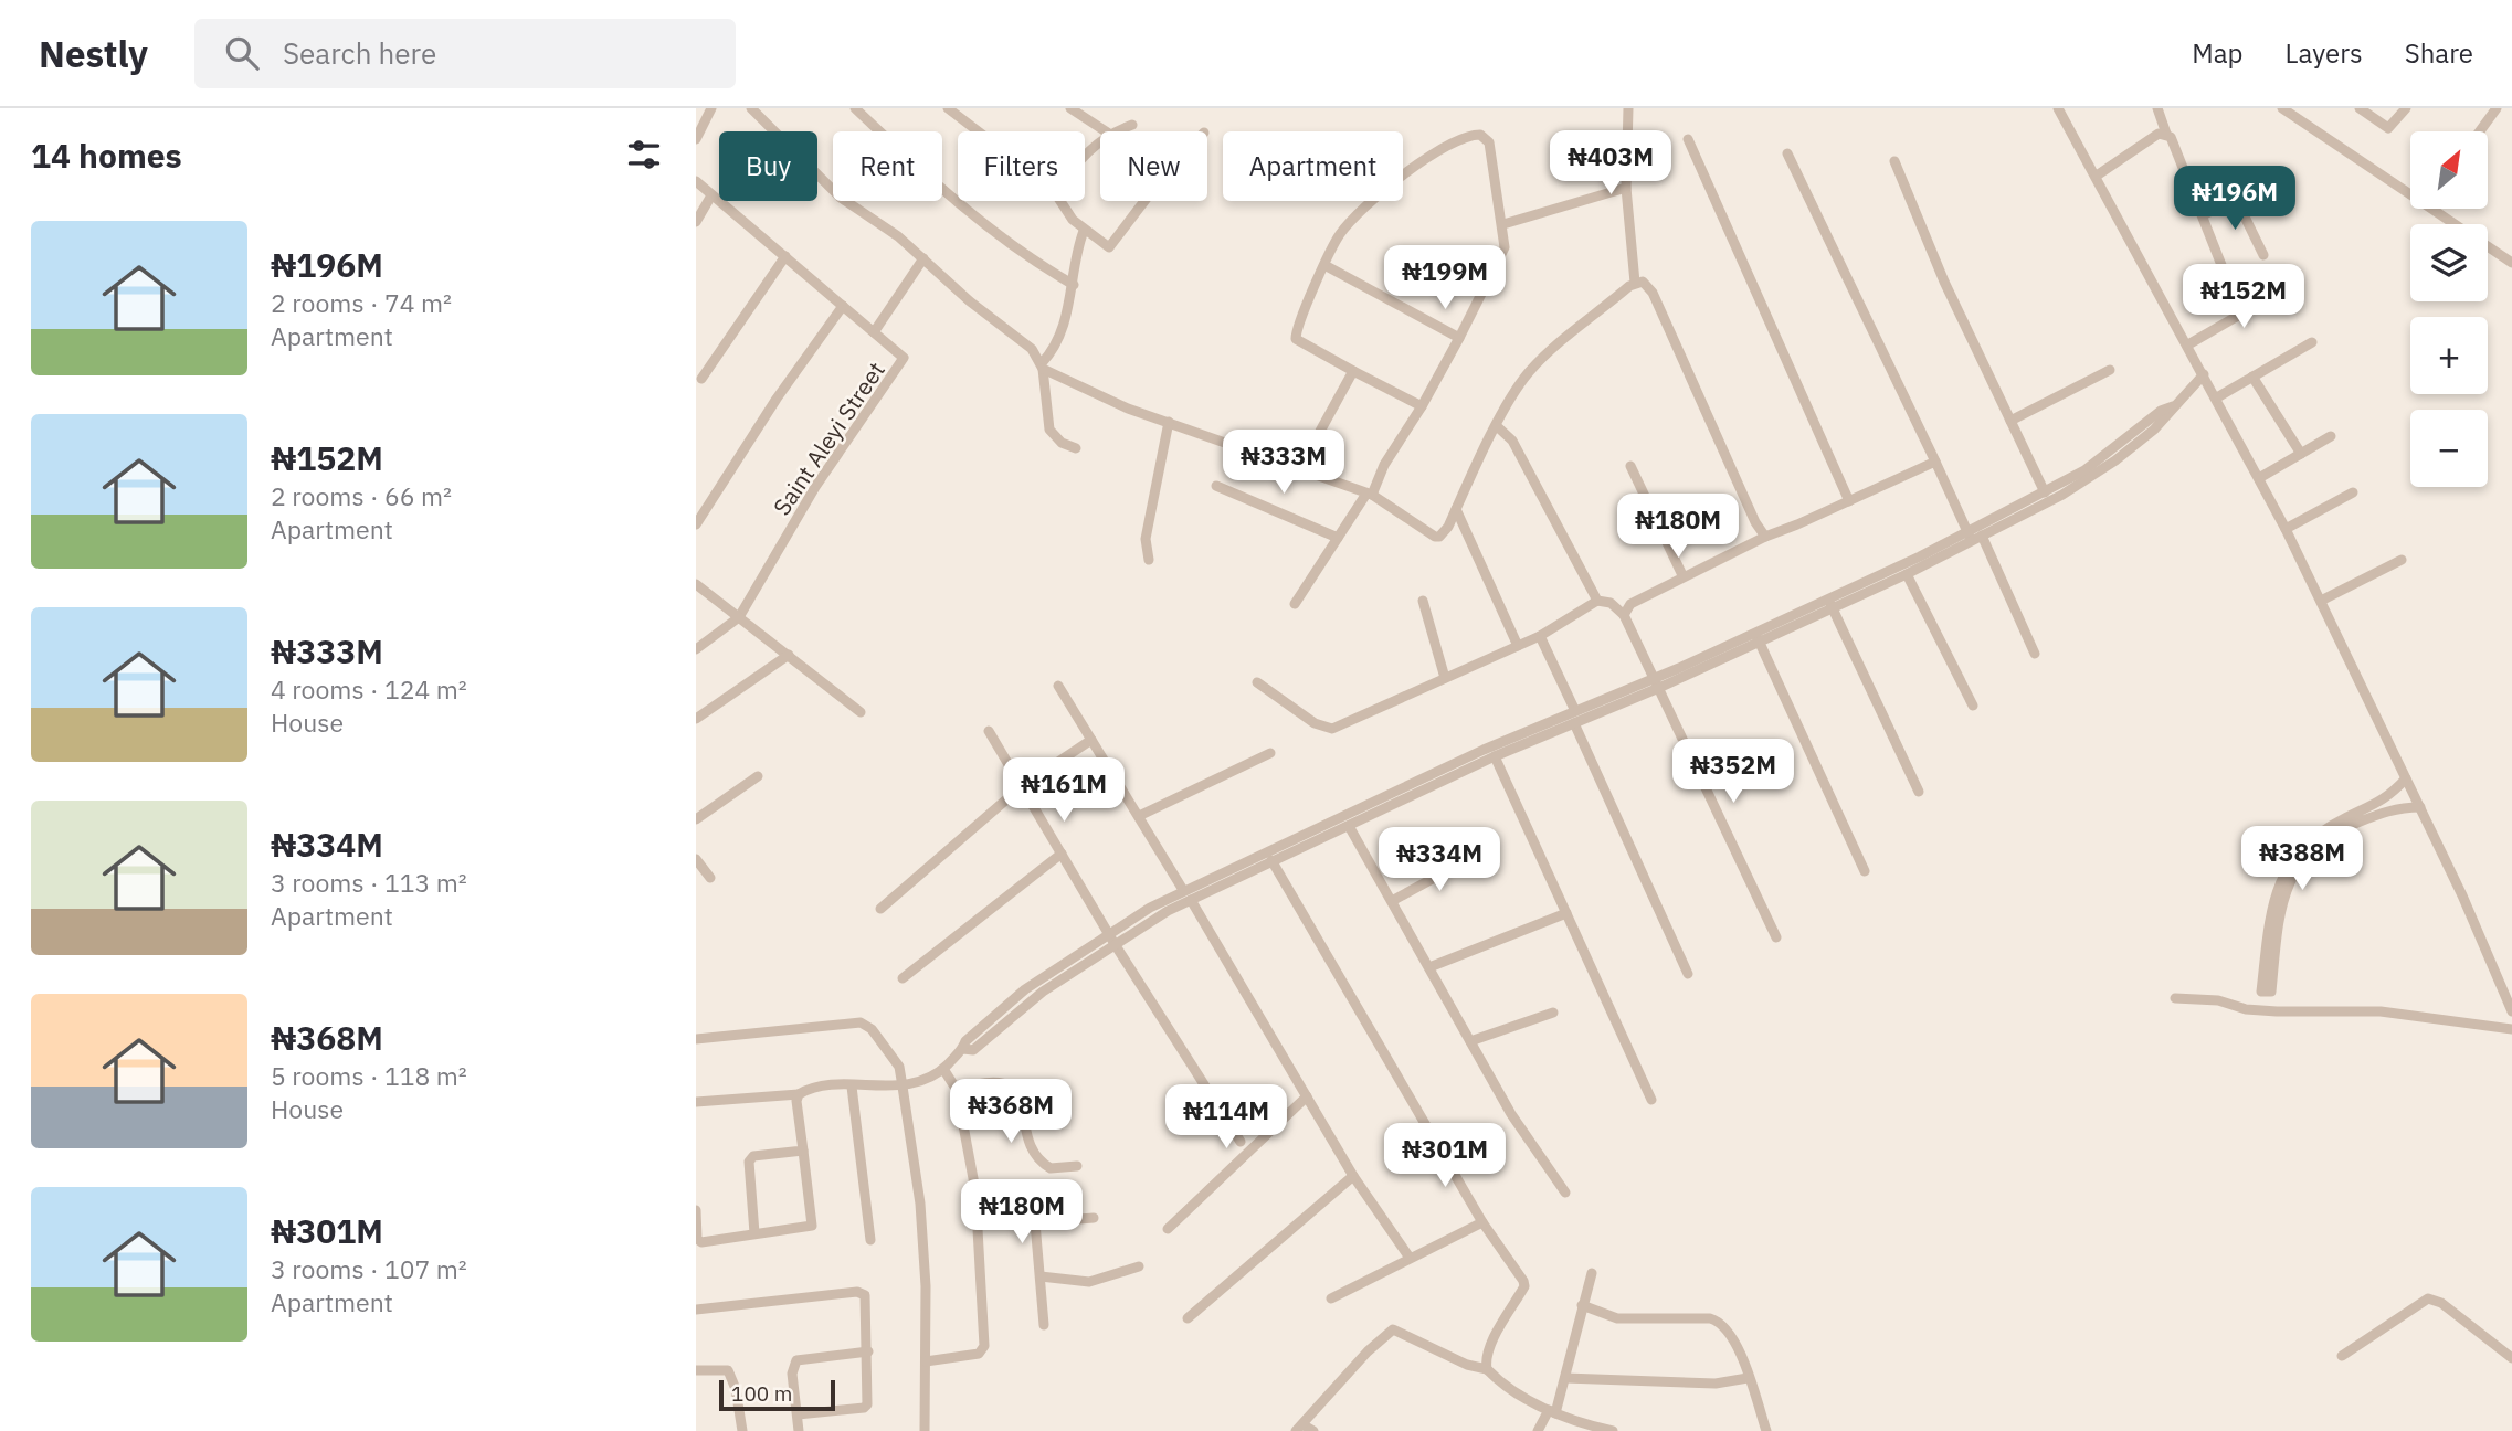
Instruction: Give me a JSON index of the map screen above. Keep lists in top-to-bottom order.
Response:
{
  "streets": {
    "street": ["Saint Aleyi Street"]
  },
  "scale_bar": "100 m",
  "north": "top right",
  "page": {
    "header": "Nestly",
    "search": "Search here",
    "nav": ["Map", "Layers", "Share"],
    "heading": "14 homes",
    "price": [
      "₦403M",
      "₦196M",
      "₦199M",
      "₦152M",
      "₦333M",
      "₦180M",
      "₦352M",
      "₦161M",
      "₦388M",
      "₦334M",
      "₦368M",
      "₦114M",
      "₦301M",
      "₦180M"
    ],
    "map_buttons": ["+", "−"],
    "chip": [
      "Buy",
      "Rent",
      "Filters",
      "New",
      "Apartment"
    ],
    "list": [
      {
        "name": "₦196M",
        "note": "2 rooms · 74 m² · Apartment"
      },
      {
        "name": "₦152M",
        "note": "2 rooms · 66 m² · Apartment"
      },
      {
        "name": "₦333M",
        "note": "4 rooms · 124 m² · House"
      },
      {
        "name": "₦334M",
        "note": "3 rooms · 113 m² · Apartment"
      },
      {
        "name": "₦368M",
        "note": "5 rooms · 118 m² · House"
      },
      {
        "name": "₦301M",
        "note": "3 rooms · 107 m² · Apartment"
      }
    ],
    "scale": "100 m"
  }
}
